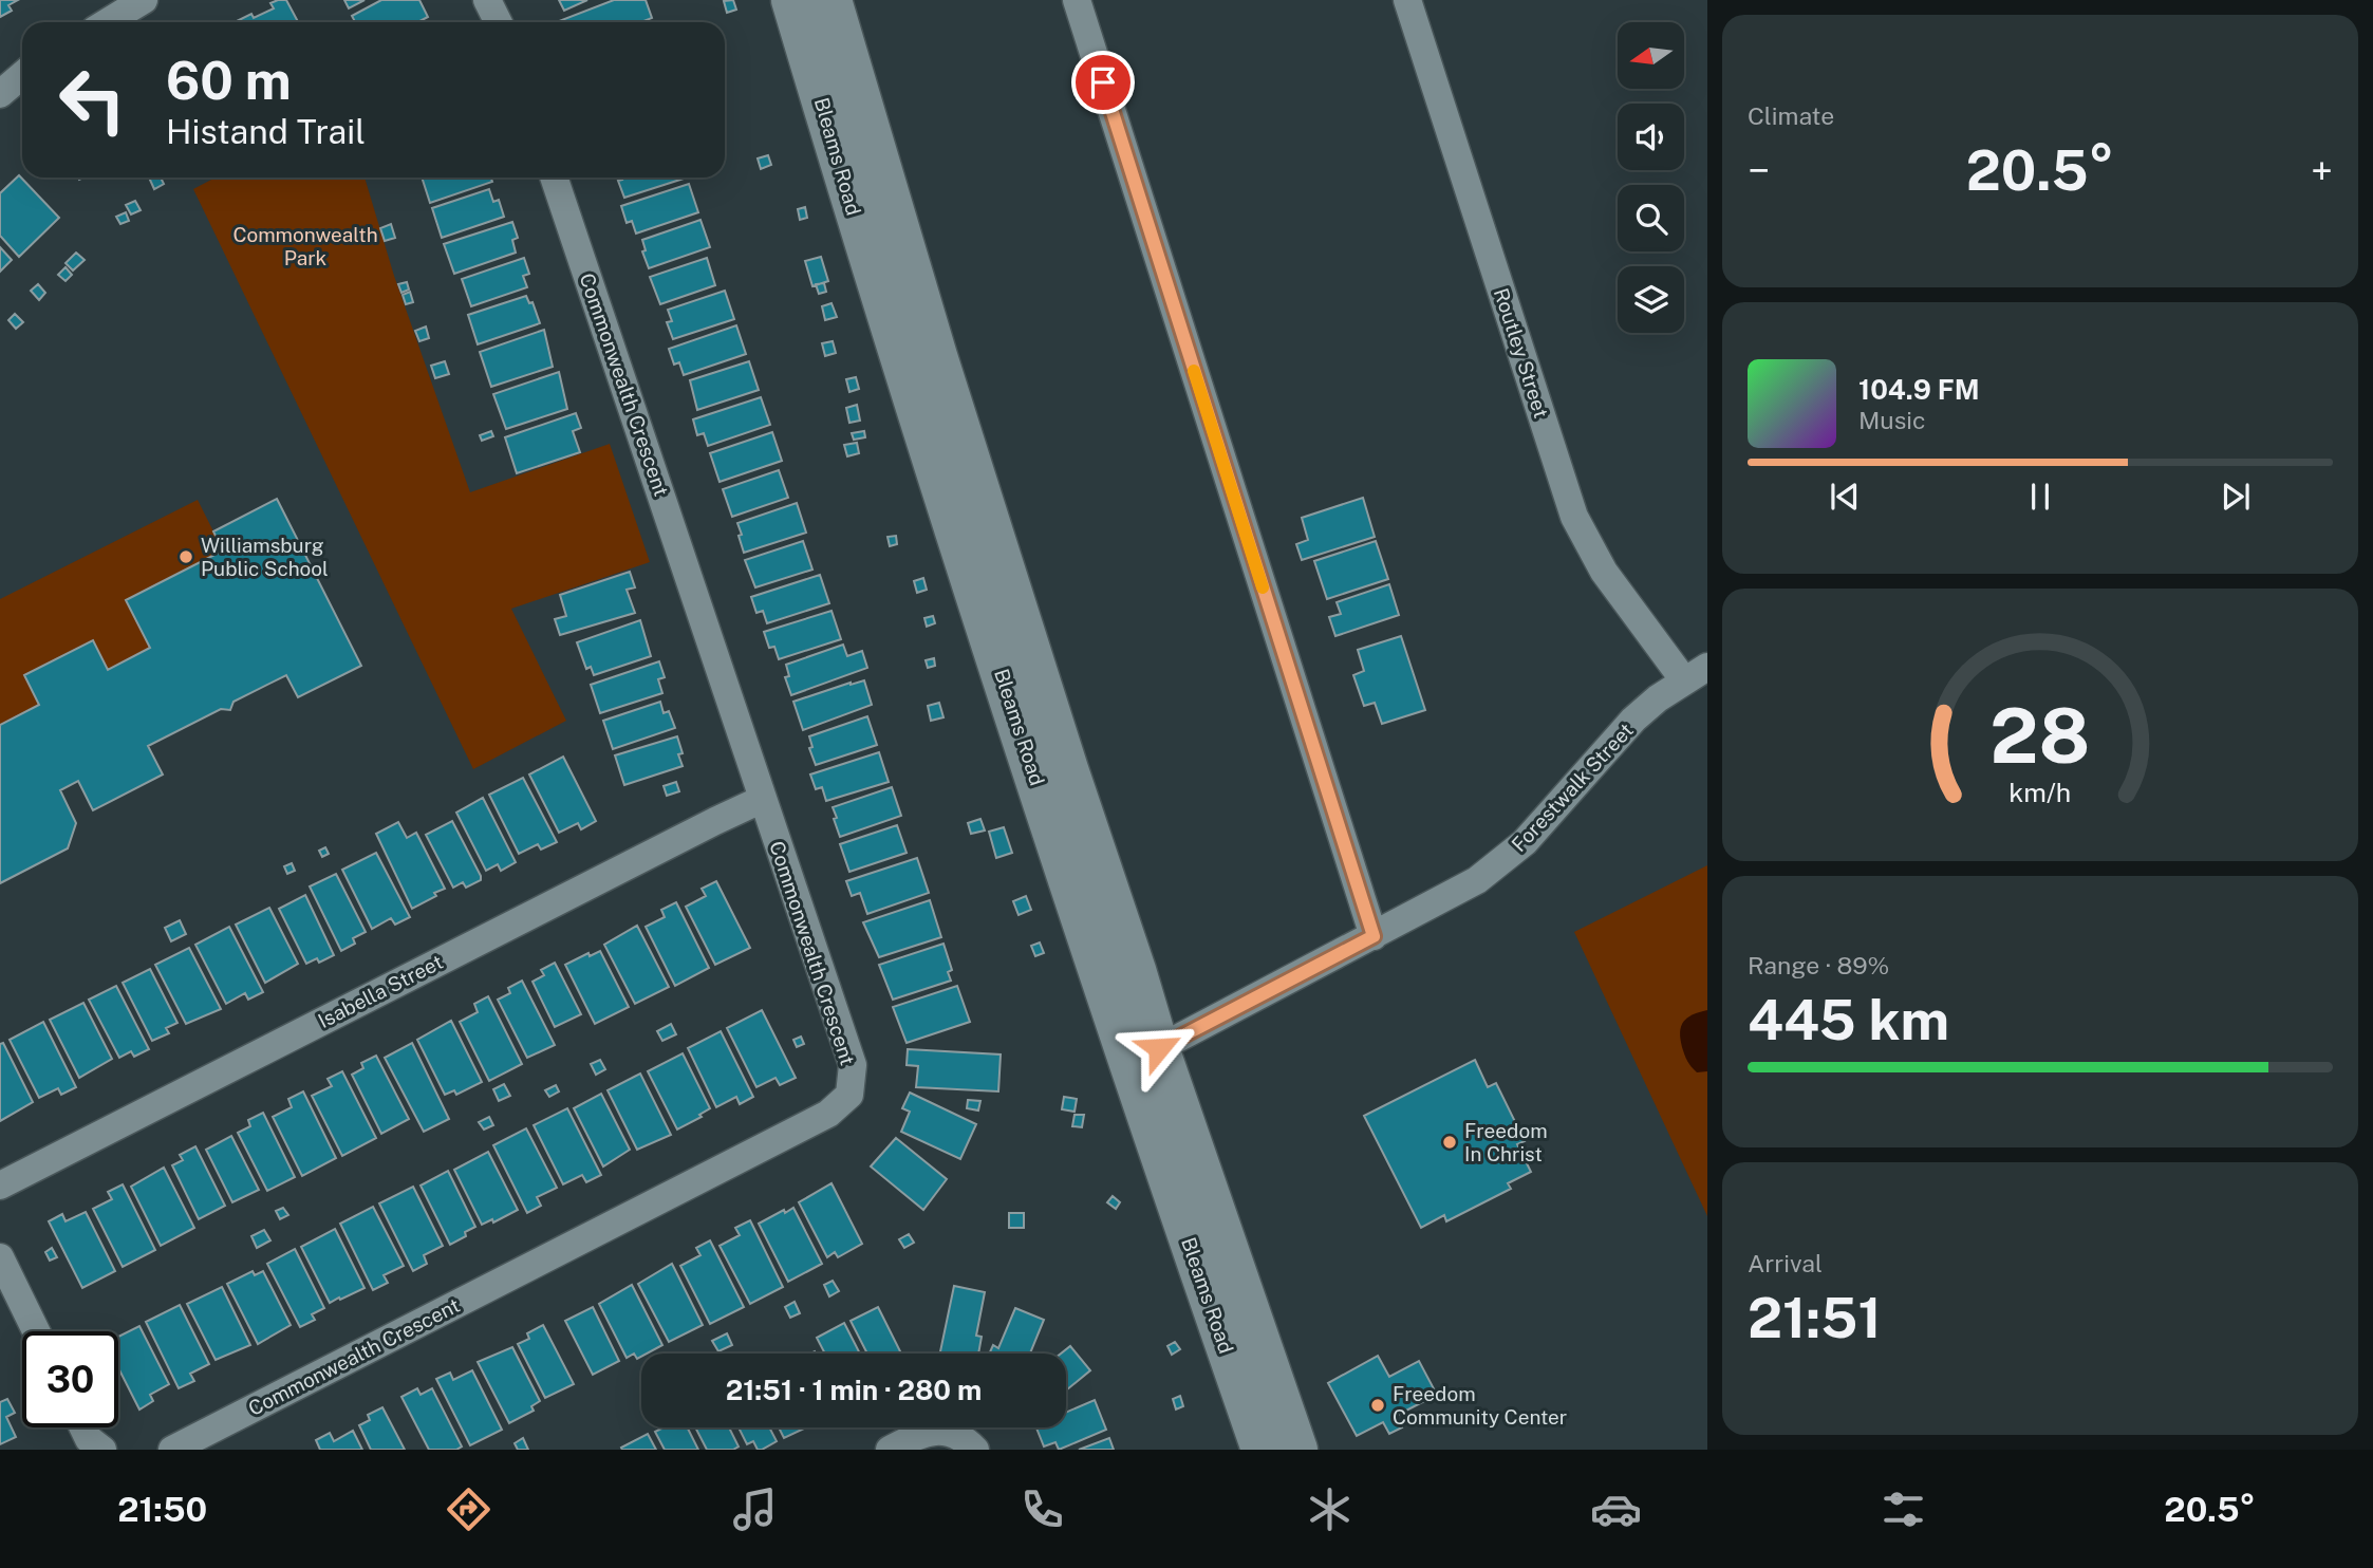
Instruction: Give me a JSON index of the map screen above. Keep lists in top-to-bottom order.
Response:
{
  "streets": {
    "main road": ["Bleams Road"],
    "street": [
      "Routley Street",
      "Commonwealth Crescent",
      "Forestwalk Street",
      "Isabella Street"
    ]
  },
  "crossings": [
    ["Bleams Road", "Forestwalk Street"],
    ["Routley Street", "Forestwalk Street"],
    ["Commonwealth Crescent", "Isabella Street"]
  ],
  "parks": ["Commonwealth Park"],
  "places": ["Williamsburg Public School", "Freedom In Christ", "Freedom Community Center"],
  "north": "left",
  "page": {
    "tile": [
      "Climate",
      ["Range · 89%", "445 km"],
      ["Arrival", "21:51"]
    ],
    "turn": ["60 m", "Histand Trail"],
    "heat": ["−", "20.5°", "+"],
    "song": ["104.9 FM", "Music"],
    "limit": "30",
    "trip": "21:51 · 1 min · 280 m",
    "tabs": ["21:50", "20.5°"],
    "gauge": ["28", "km/h"]
  }
}
